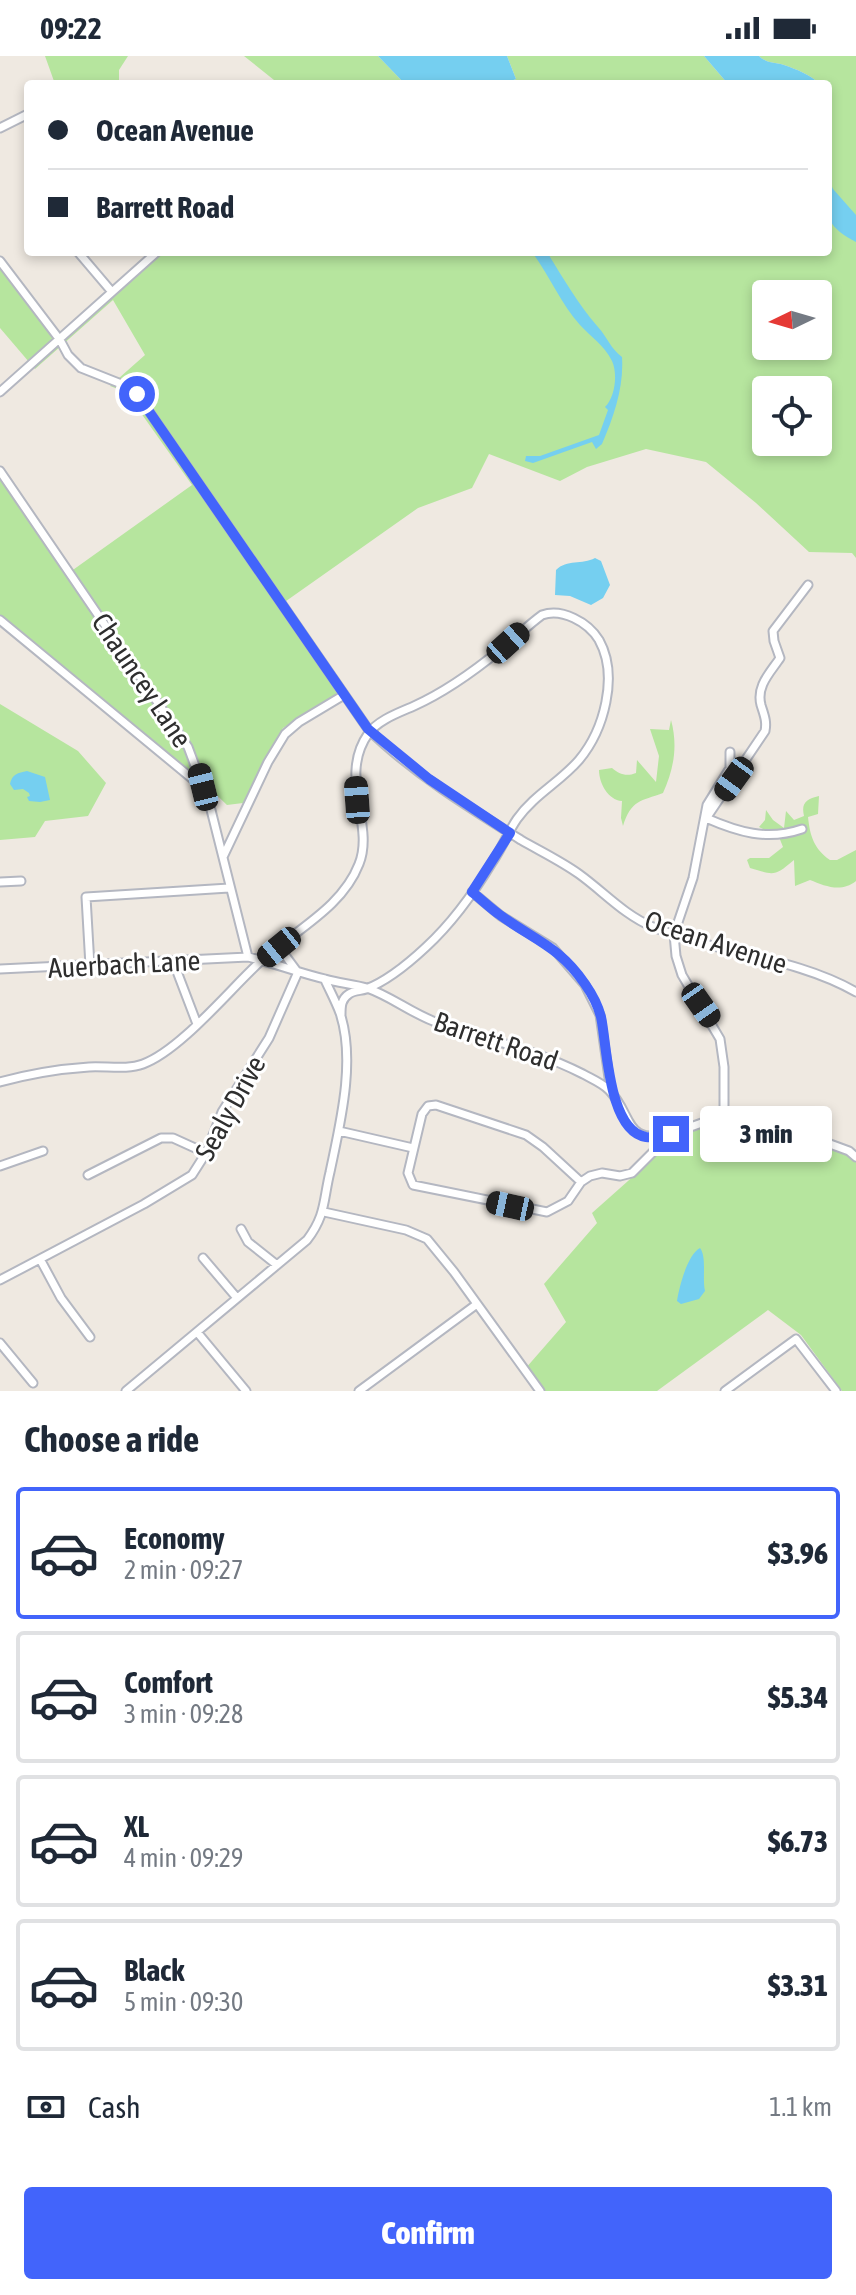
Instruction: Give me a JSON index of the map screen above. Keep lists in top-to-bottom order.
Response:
{
  "streets": {
    "street": [
      "Chauncey Lane",
      "Ocean Avenue",
      "Auerbach Lane",
      "Barrett Road",
      "Sealy Drive"
    ]
  },
  "crossings": [
    ["Chauncey Lane", "Auerbach Lane"],
    ["Auerbach Lane", "Barrett Road"],
    ["Barrett Road", "Sealy Drive"]
  ],
  "north": "left",
  "page": {
    "status": "09:22",
    "banner": ["Ocean Avenue", "Barrett Road"],
    "bubble": "3 min",
    "heading": "Choose a ride",
    "list": [
      {
        "name": "Economy",
        "note": "2 min · 09:27",
        "value": "$3.96"
      },
      {
        "name": "Comfort",
        "note": "3 min · 09:28",
        "value": "$5.34"
      },
      {
        "name": "XL",
        "note": "4 min · 09:29",
        "value": "$6.73"
      },
      {
        "name": "Black",
        "note": "5 min · 09:30",
        "value": "$3.31"
      }
    ],
    "pay": ["Cash", "1.1 km"],
    "buttons": "Confirm"
  }
}
